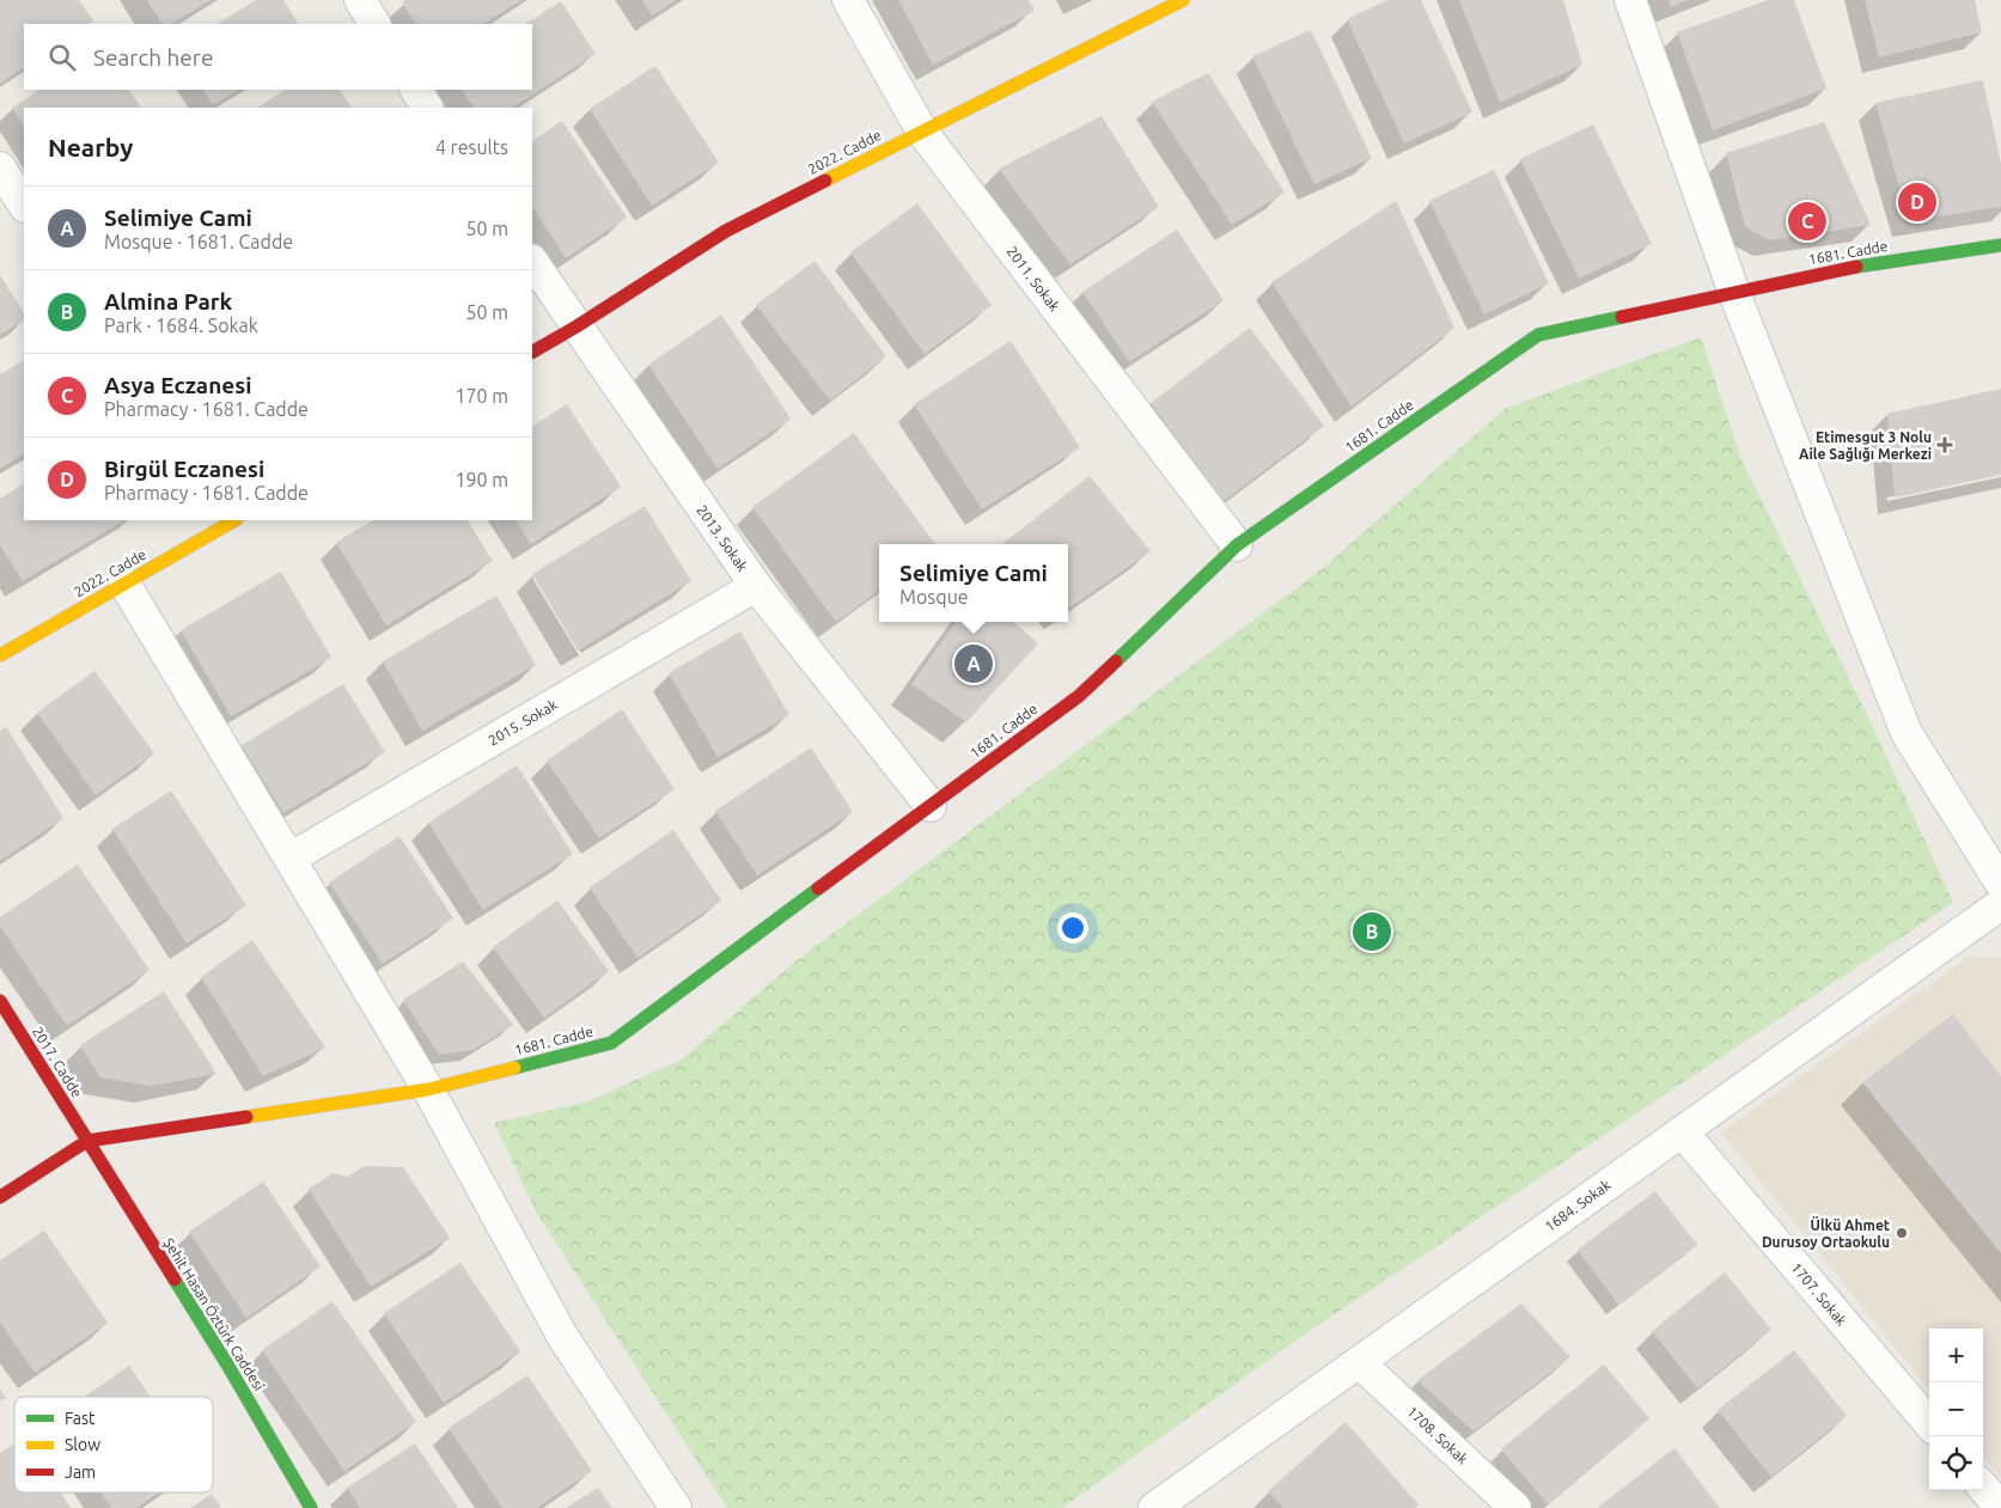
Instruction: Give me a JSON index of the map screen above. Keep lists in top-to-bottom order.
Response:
{
  "streets": {
    "street": [
      "2022. Cadde",
      "1681. Cadde",
      "2011. Sokak",
      "2013. Sokak",
      "2015. Sokak",
      "2017. Cadde",
      "1684. Sokak",
      "1707. Sokak",
      "Şehit Hasan Öztürk Caddesi",
      "1708. Sokak"
    ]
  },
  "crossings": [
    ["2022. Cadde", "2011. Sokak"],
    ["2022. Cadde", "2013. Sokak"],
    ["1681. Cadde", "2011. Sokak"],
    ["1681. Cadde", "2013. Sokak"],
    ["1681. Cadde", "2017. Cadde"],
    ["1681. Cadde", "Şehit Hasan Öztürk Caddesi"],
    ["2013. Sokak", "2015. Sokak"],
    ["2017. Cadde", "Şehit Hasan Öztürk Caddesi"],
    ["1684. Sokak", "1707. Sokak"],
    ["1684. Sokak", "1708. Sokak"]
  ],
  "places": {
    "health": ["Etimesgut 3 Nolu Aile Sağlığı Merkezi"],
    "other": ["Ülkü Ahmet Durusoy Ortaokulu"]
  },
  "legend": ["Fast", "Slow", "Jam"],
  "page": {
    "search": "Search here",
    "heading": ["Nearby", "4 results"],
    "pins": [
      "D",
      "C",
      "A",
      "B"
    ],
    "list": [
      {
        "mark": "A",
        "name": "Selimiye Cami",
        "note": "Mosque · 1681. Cadde",
        "value": "50 m"
      },
      {
        "mark": "B",
        "name": "Almina Park",
        "note": "Park · 1684. Sokak",
        "value": "50 m"
      },
      {
        "mark": "C",
        "name": "Asya Eczanesi",
        "note": "Pharmacy · 1681. Cadde",
        "value": "170 m"
      },
      {
        "mark": "D",
        "name": "Birgül Eczanesi",
        "note": "Pharmacy · 1681. Cadde",
        "value": "190 m"
      }
    ],
    "popup": ["Selimiye Cami", "Mosque"],
    "map_buttons": ["+", "−"]
  }
}
